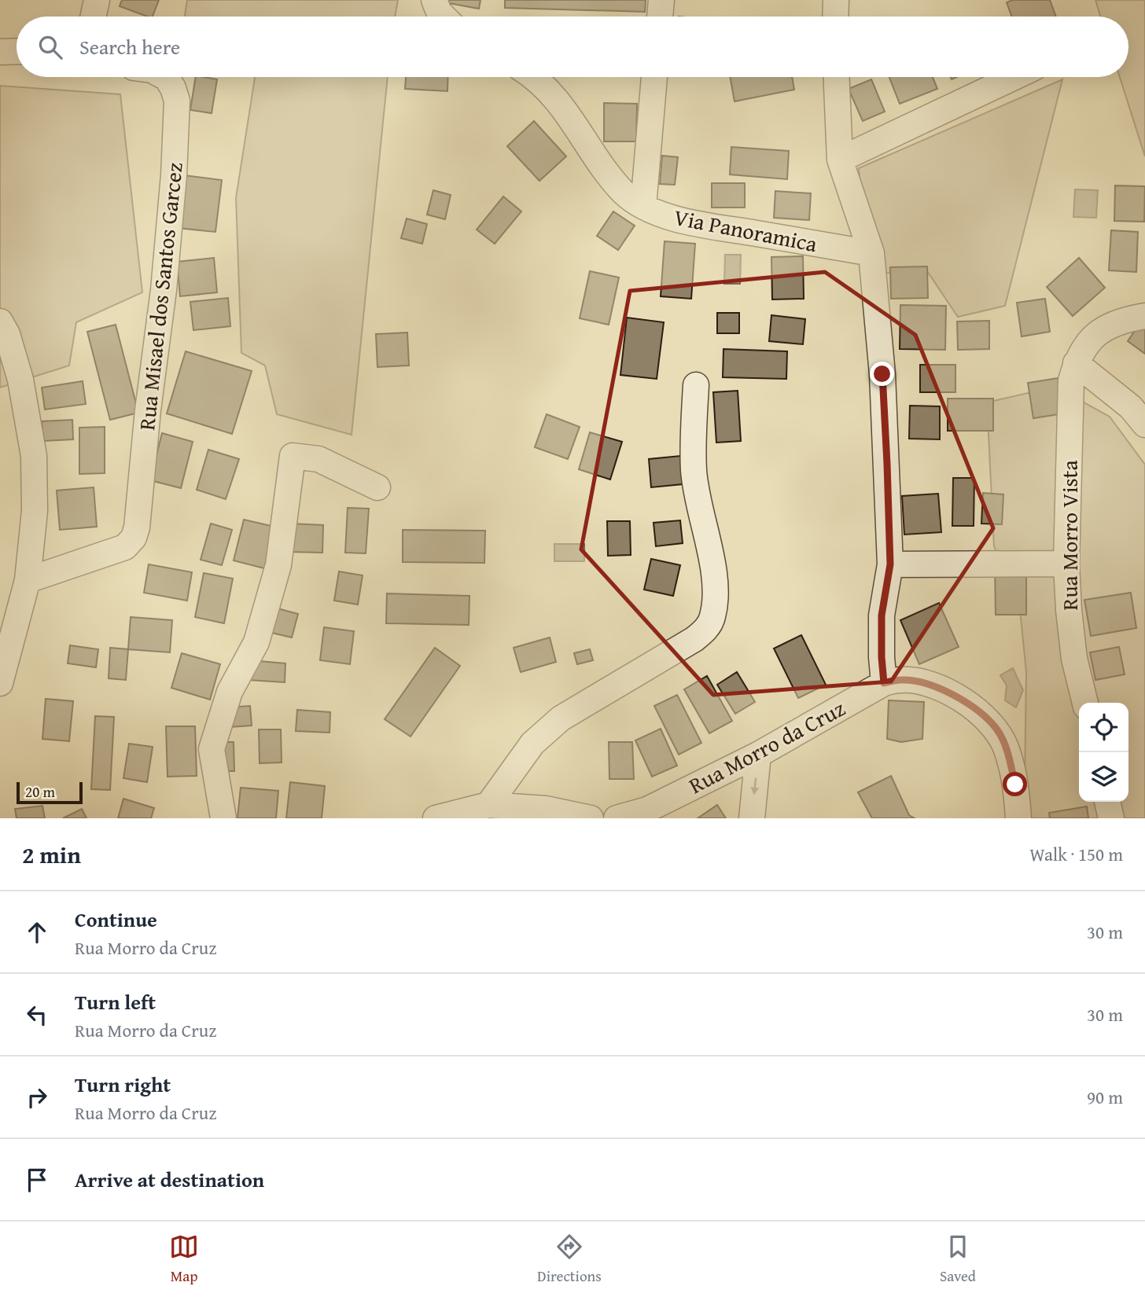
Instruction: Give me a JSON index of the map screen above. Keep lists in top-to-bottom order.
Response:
{
  "streets": {
    "street": [
      "Via Panoramica",
      "Rua Misael dos Santos Garcez",
      "Rua Morro Vista",
      "Rua Morro da Cruz"
    ]
  },
  "scale_bar": "20 m",
  "page": {
    "search": "Search here",
    "scale": "20 m",
    "heading": ["2 min", "Walk · 150 m"],
    "list": [
      ["Continue", "Rua Morro da Cruz", "30 m"],
      ["Turn left", "Rua Morro da Cruz", "30 m"],
      ["Turn right", "Rua Morro da Cruz", "90 m"],
      "Arrive at destination"
    ],
    "nav": ["Map", "Directions", "Saved"]
  }
}
